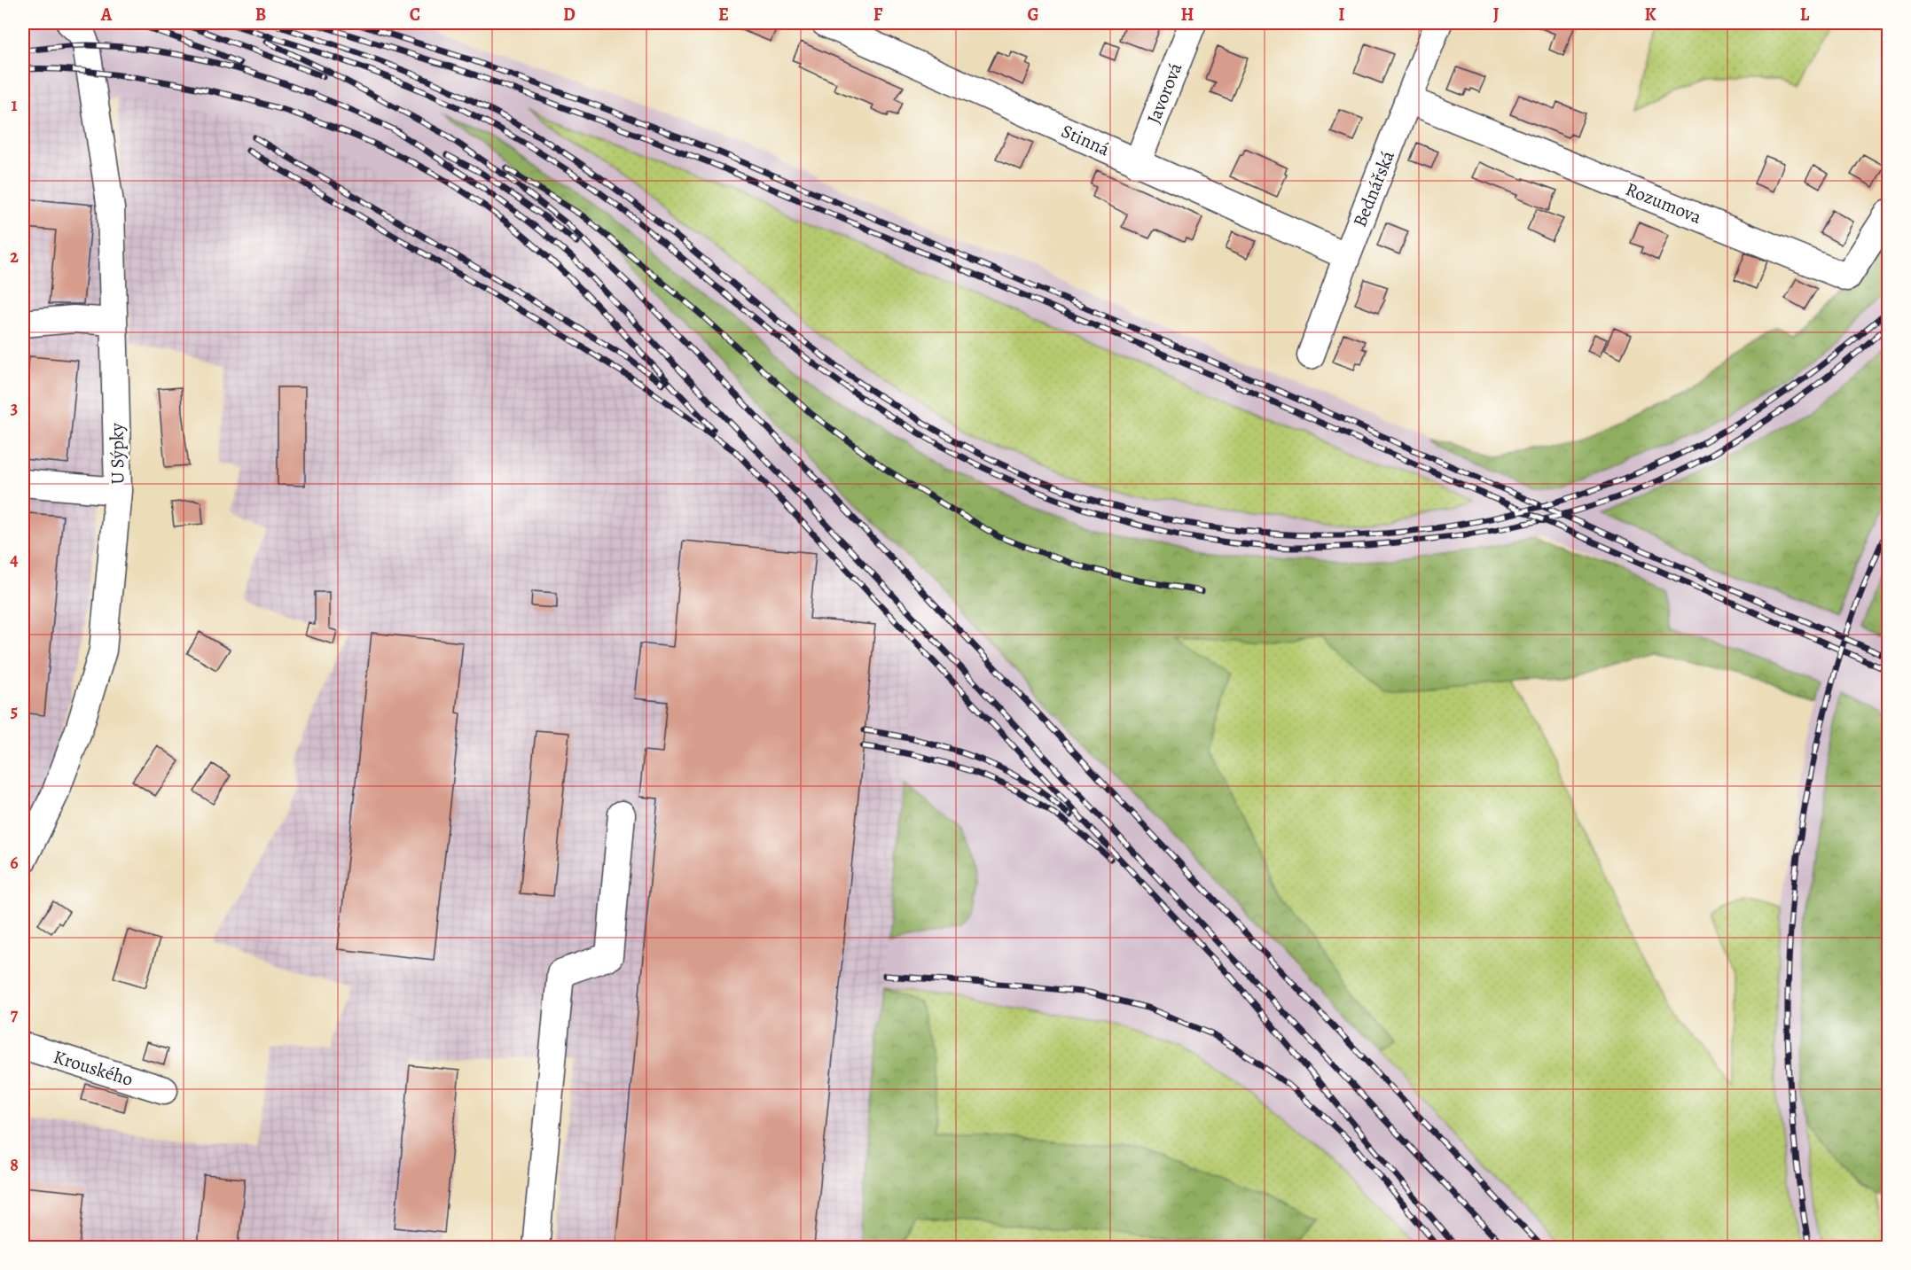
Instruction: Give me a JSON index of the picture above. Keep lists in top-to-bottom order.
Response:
{
  "streets": {
    "street": [
      "Javorová",
      "Stinná",
      "Bednářská",
      "Rozumova",
      "U Sýpky",
      "Krouského"
    ]
  },
  "crossings": [
    ["Javorová", "Stinná"],
    ["Stinná", "Bednářská"],
    ["Bednářská", "Rozumova"]
  ],
  "grid": {
    "columns": [
      "A",
      "B",
      "C",
      "D",
      "E",
      "F",
      "G",
      "H",
      "I",
      "J",
      "K",
      "L"
    ],
    "rows": [
      "1",
      "2",
      "3",
      "4",
      "5",
      "6",
      "7",
      "8"
    ]
  }
}
